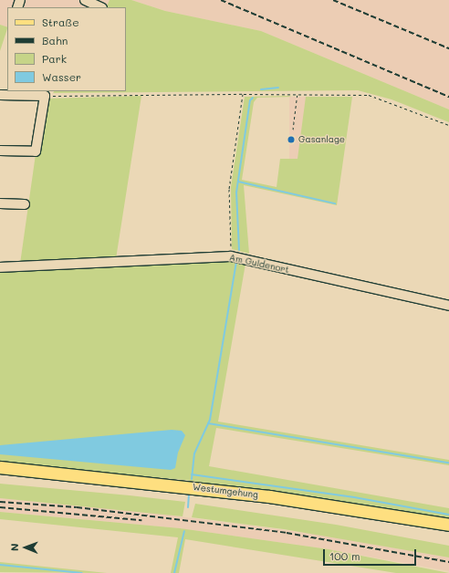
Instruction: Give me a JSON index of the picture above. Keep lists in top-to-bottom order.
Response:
{
  "streets": {
    "main road": ["Westumgehung"],
    "street": ["Am Guldenort"]
  },
  "places": ["Gasanlage"],
  "legend": [
    "Straße",
    "Bahn",
    "Park",
    "Wasser"
  ],
  "scale_bar": "100 m",
  "north": "left"
}
